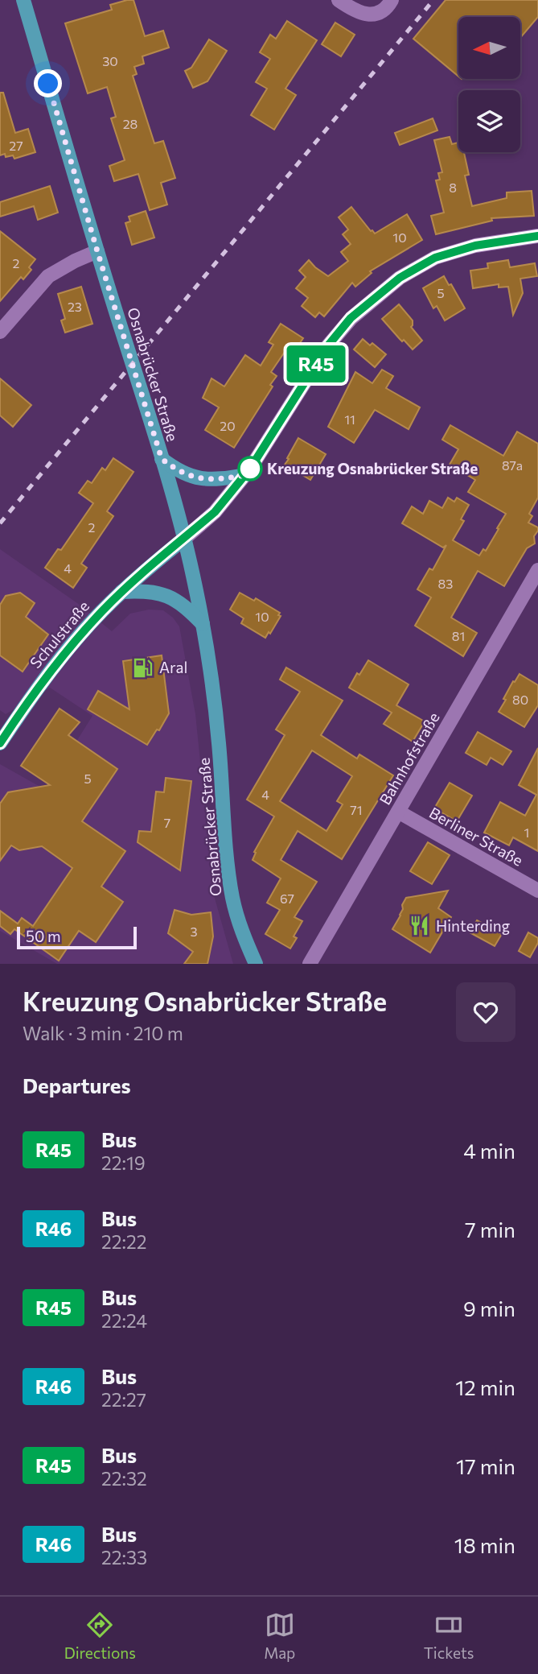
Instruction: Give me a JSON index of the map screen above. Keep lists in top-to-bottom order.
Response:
{
  "streets": {
    "main road": ["Osnabrücker Straße", "Schulstraße"],
    "street": ["Bahnhofstraße", "Berliner Straße"]
  },
  "crossings": [
    ["Osnabrücker Straße", "Schulstraße"],
    ["Bahnhofstraße", "Berliner Straße"]
  ],
  "places": {
    "other": ["Kreuzung Osnabrücker Straße"],
    "fuel station": ["Aral"],
    "restaurant": ["Hinterding"]
  },
  "lines": ["bus line R45"],
  "house_numbers": [
    "30",
    "28",
    "27",
    "8",
    "10",
    "2",
    "5",
    "23",
    "11",
    "20",
    "87a",
    "2",
    "4",
    "83",
    "10",
    "81",
    "80",
    "5",
    "4",
    "71",
    "7",
    "1",
    "67",
    "3"
  ],
  "scale_bar": "50 m",
  "north": "left",
  "page": {
    "on_map": "R45",
    "scale": "50 m",
    "heading": [
      ["Kreuzung Osnabrücker Straße", "Walk · 3 min · 210 m"],
      "Departures"
    ],
    "list": [
      {
        "mark": "R45",
        "name": "Bus",
        "note": "22:19",
        "value": "4 min"
      },
      {
        "mark": "R46",
        "name": "Bus",
        "note": "22:22",
        "value": "7 min"
      },
      {
        "mark": "R45",
        "name": "Bus",
        "note": "22:24",
        "value": "9 min"
      },
      {
        "mark": "R46",
        "name": "Bus",
        "note": "22:27",
        "value": "12 min"
      },
      {
        "mark": "R45",
        "name": "Bus",
        "note": "22:32",
        "value": "17 min"
      },
      {
        "mark": "R46",
        "name": "Bus",
        "note": "22:33",
        "value": "18 min"
      }
    ],
    "tabs": ["Directions", "Map", "Tickets"]
  }
}
